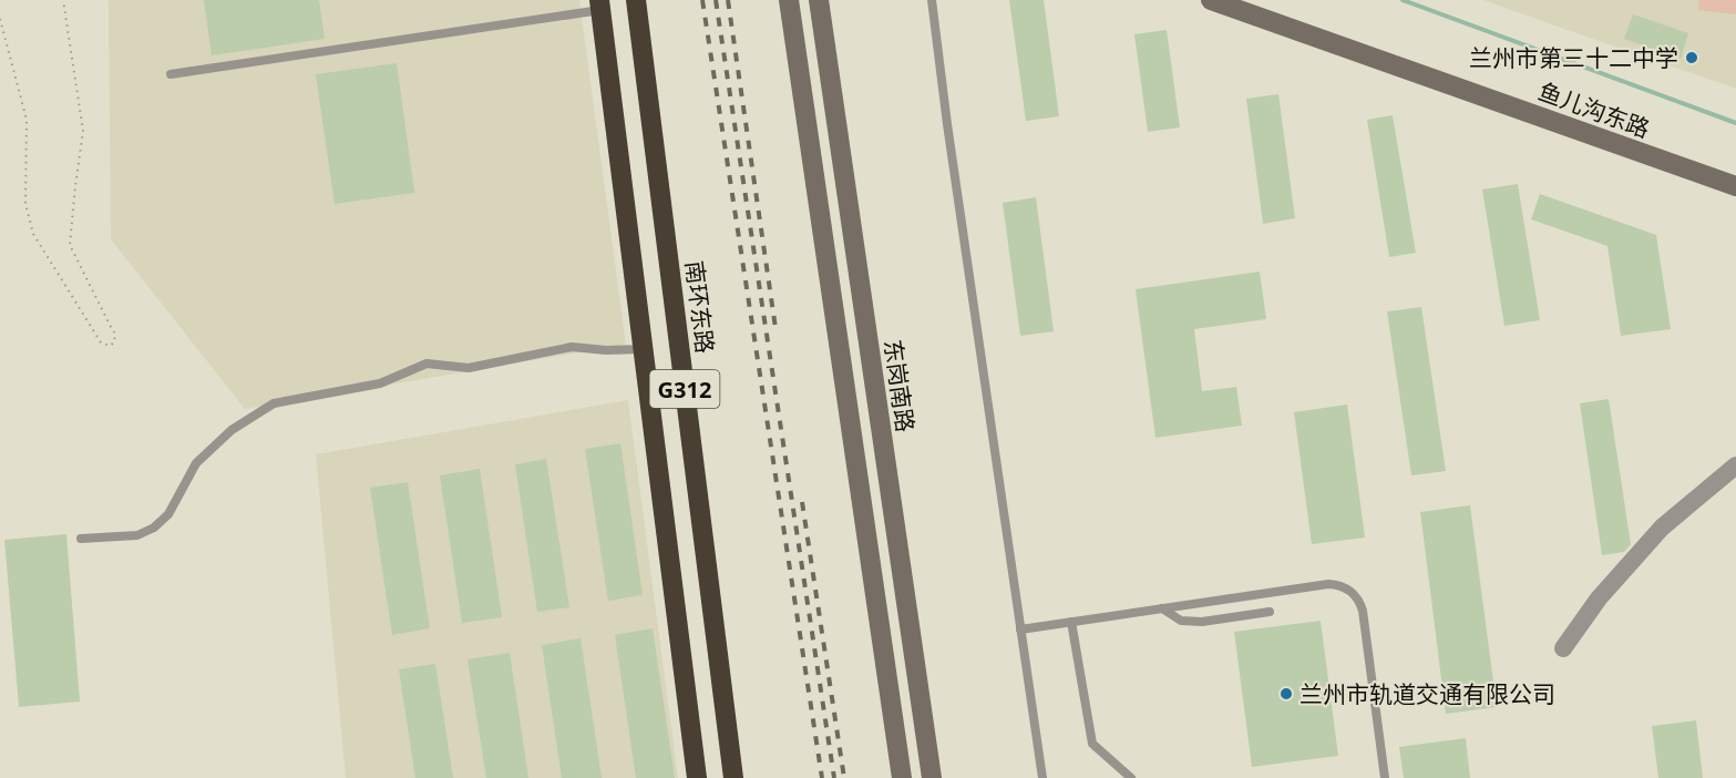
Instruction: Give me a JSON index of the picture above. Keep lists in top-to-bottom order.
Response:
{
  "streets": {
    "highway": ["南环东路", "G312"],
    "street": ["鱼儿沟东路", "东岗南路"]
  },
  "places": ["兰州市第三十二中学", "兰州市轨道交通有限公司"]
}
